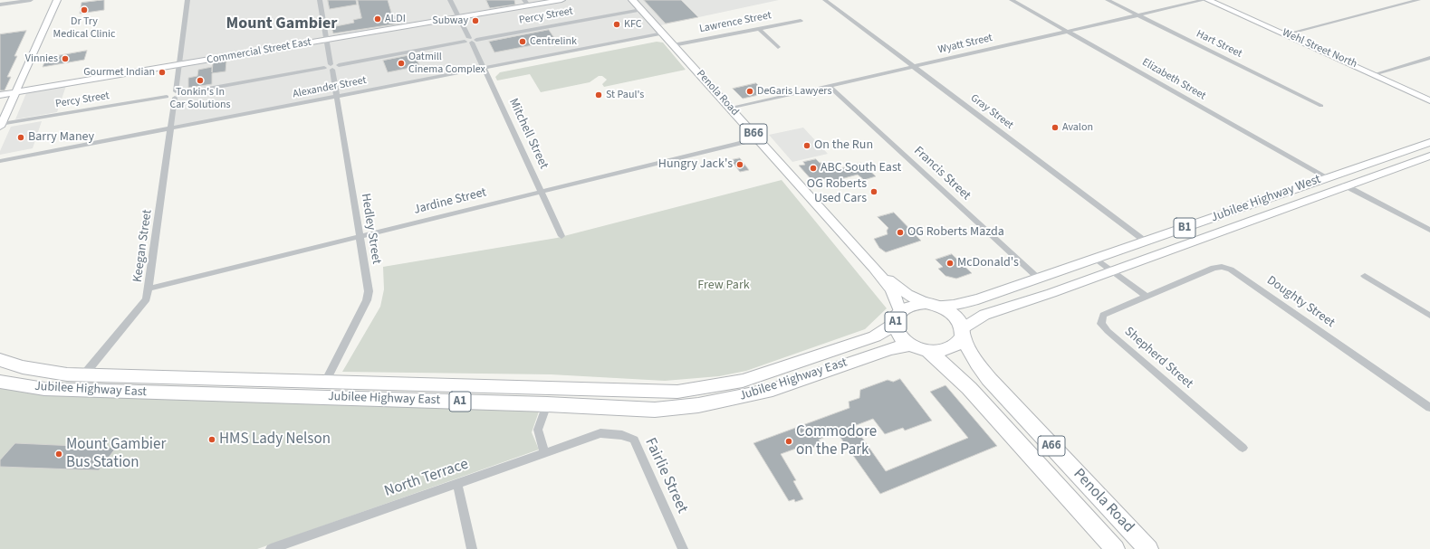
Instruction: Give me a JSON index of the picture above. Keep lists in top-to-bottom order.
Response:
{
  "streets": {
    "highway": [
      "Penola Road",
      "A1",
      "Jubilee Highway East",
      "A66"
    ],
    "main road": ["B66", "Jubilee Highway West", "B1"],
    "street": [
      "Percy Street",
      "Lawrence Street",
      "Wyatt Street",
      "Hart Street",
      "Wehl Street North",
      "Commercial Street East",
      "Elizabeth Street",
      "Alexander Street",
      "Gray Street",
      "Mitchell Street",
      "Francis Street",
      "Jardine Street",
      "Hedley Street",
      "Keegan Street",
      "Doughty Street",
      "Shepherd Street",
      "Fairlie Street",
      "North Terrace"
    ]
  },
  "crossings": [
    ["Percy Street", "Penola Road"],
    ["Percy Street", "Mitchell Street"],
    ["Percy Street", "Hedley Street"],
    ["Percy Street", "Keegan Street"],
    ["Lawrence Street", "Penola Road"],
    ["Wyatt Street", "Hart Street"],
    ["Wyatt Street", "Wehl Street North"],
    ["Wyatt Street", "Elizabeth Street"],
    ["Wyatt Street", "Penola Road"],
    ["Wyatt Street", "Gray Street"],
    ["Wyatt Street", "Francis Street"],
    ["Commercial Street East", "Mitchell Street"],
    ["Commercial Street East", "Hedley Street"],
    ["Commercial Street East", "Keegan Street"],
    ["Elizabeth Street", "Jubilee Highway West"],
    ["Alexander Street", "Penola Road"],
    ["Alexander Street", "Mitchell Street"],
    ["Alexander Street", "Hedley Street"],
    ["Alexander Street", "Keegan Street"],
    ["Penola Road", "Jubilee Highway West"],
    ["Penola Road", "Jardine Street"],
    ["Penola Road", "A1"],
    ["Penola Road", "Jubilee Highway East"],
    ["Gray Street", "Jubilee Highway West"],
    ["Mitchell Street", "Jardine Street"],
    ["Francis Street", "Jubilee Highway West"],
    ["Jubilee Highway West", "A1"],
    ["Jubilee Highway West", "Jubilee Highway East"],
    ["Jardine Street", "Hedley Street"],
    ["Jardine Street", "Keegan Street"],
    ["Hedley Street", "Jubilee Highway East"],
    ["Keegan Street", "Jubilee Highway East"],
    ["Doughty Street", "Shepherd Street"],
    ["A1", "Jubilee Highway East"],
    ["Fairlie Street", "North Terrace"]
  ],
  "districts": ["Mount Gambier"],
  "parks": ["Frew Park"],
  "places": [
    "Dr Try Medical Clinic",
    "ALDI",
    "Subway",
    "KFC",
    "Centrelink",
    "Vinnies",
    "Oatmill Cinema Complex",
    "Gourmet Indian",
    "Tonkin's In Car Solutions",
    "DeGaris Lawyers",
    "St Paul's",
    "Avalon",
    "Barry Maney",
    "On the Run",
    "Hungry Jack's",
    "ABC South East",
    "OG Roberts Used Cars",
    "OG Roberts Mazda",
    "McDonald's",
    "HMS Lady Nelson",
    "Commodore on the Park",
    "Mount Gambier Bus Station"
  ]
}
